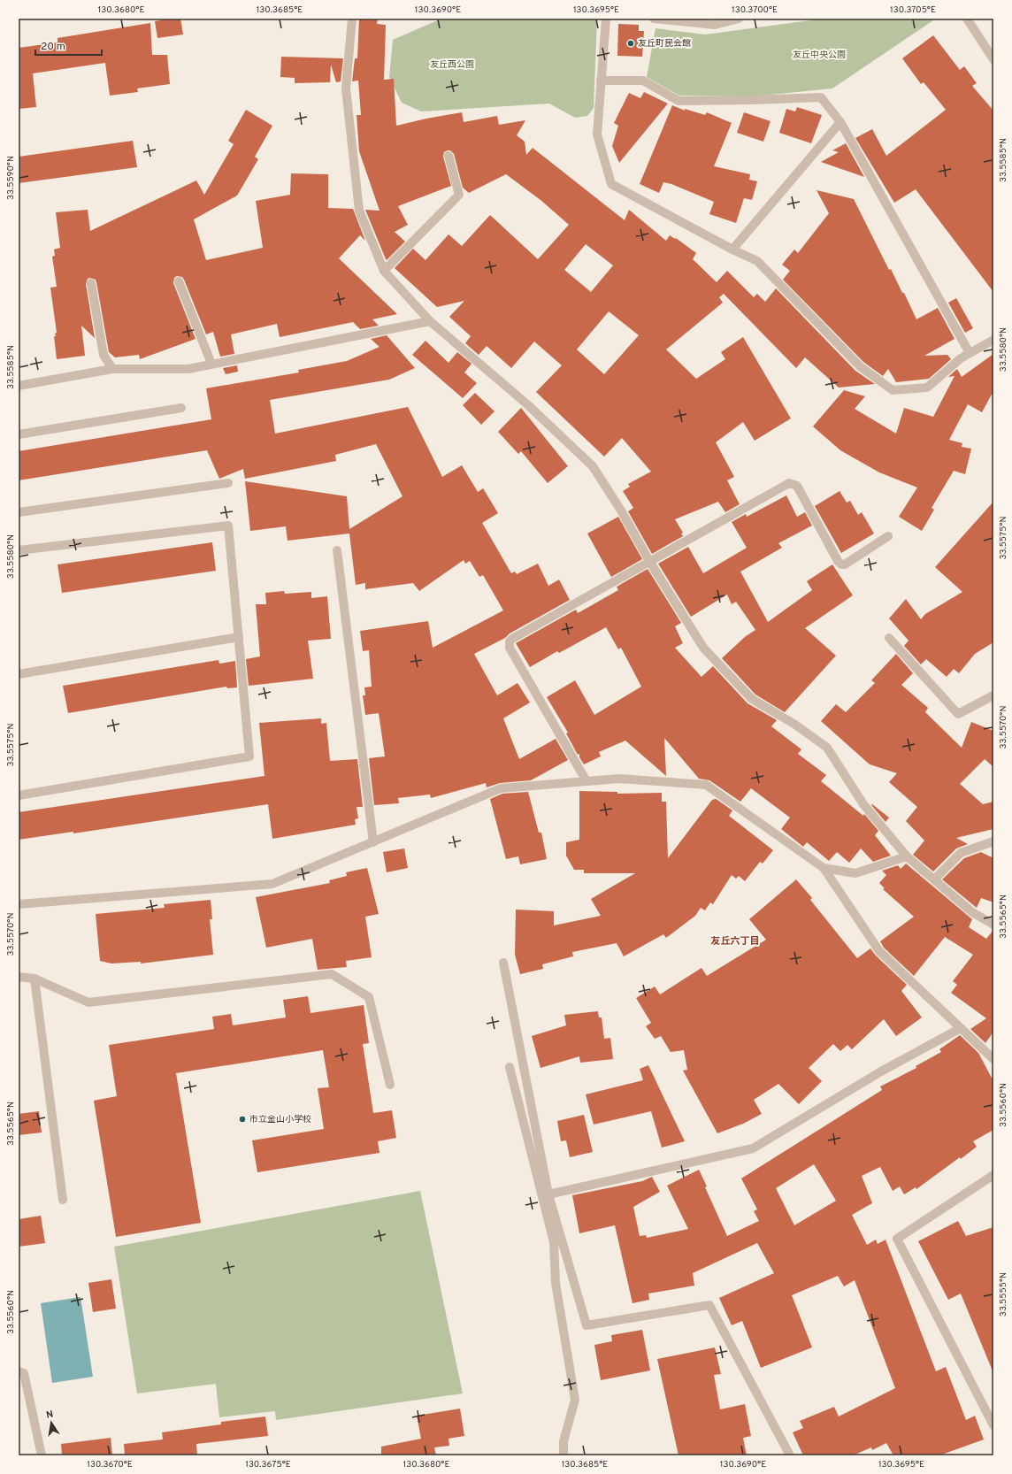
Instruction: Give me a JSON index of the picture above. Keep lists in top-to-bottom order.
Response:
{
  "districts": ["友丘六丁目"],
  "parks": ["友丘中央公園", "友丘西公園"],
  "places": ["友丘町民会館", "市立金山小学校"],
  "scale_bar": "20 m",
  "north": "top",
  "coordinates": [
    "130.3680°E",
    "130.3685°E",
    "130.3690°E",
    "130.3695°E",
    "130.3700°E",
    "130.3705°E",
    "33.5585°N",
    "33.5590°N",
    "33.5580°N",
    "33.5575°N",
    "33.5570°N",
    "33.5565°N",
    "33.5560°N",
    "33.5555°N",
    "130.3670°E",
    "130.3675°E"
  ]
}
